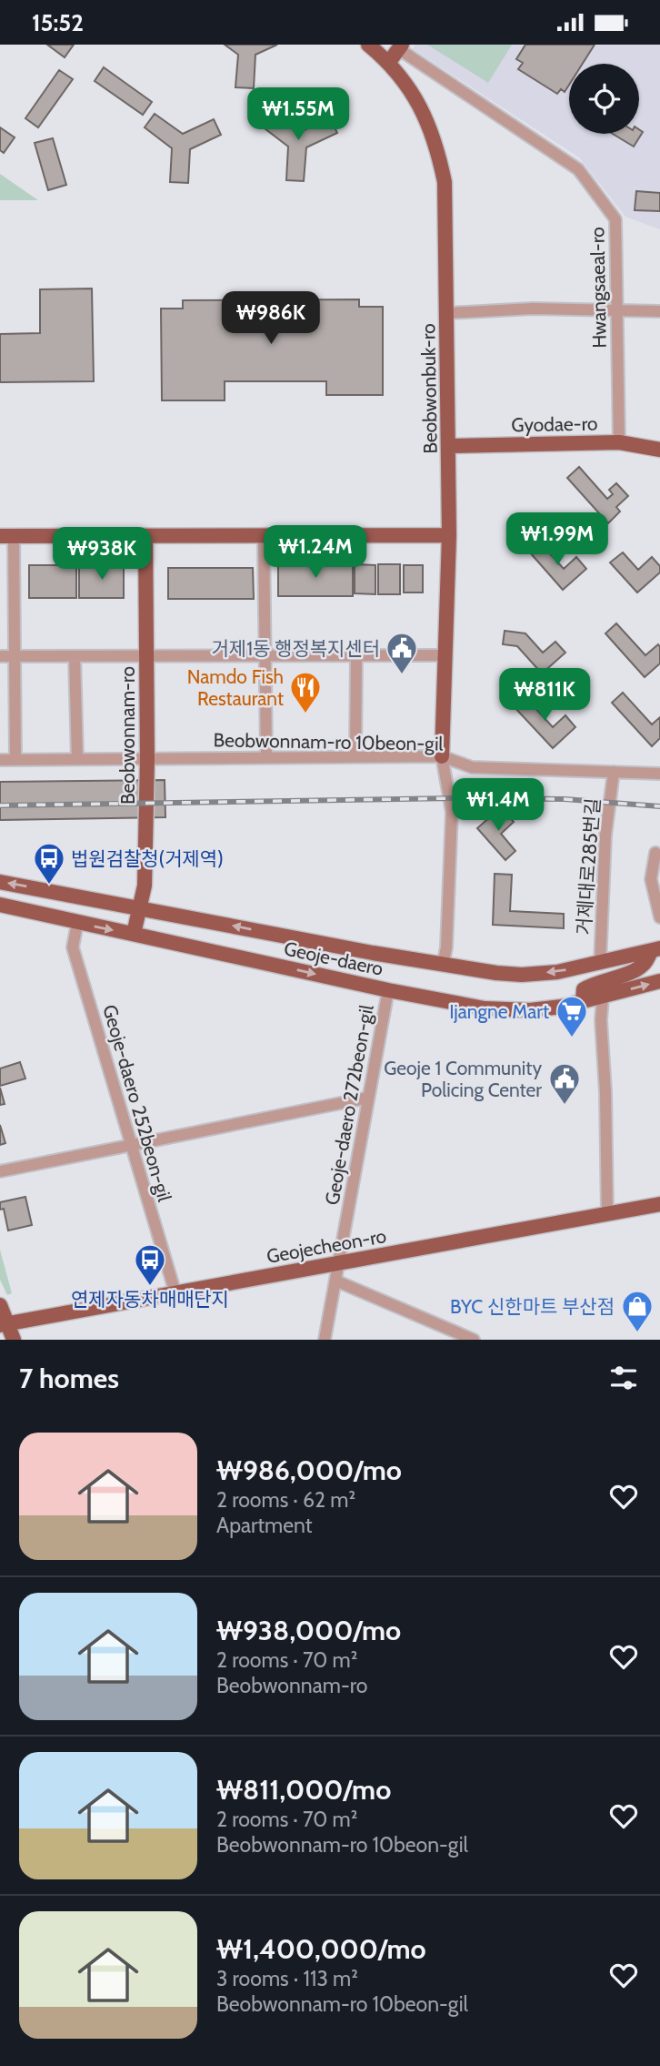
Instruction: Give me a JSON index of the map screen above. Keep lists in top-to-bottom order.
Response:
{
  "streets": {
    "main road": [
      "Beobwonbuk-ro",
      "Gyodae-ro",
      "Beobwonnam-ro",
      "Geoje-daero",
      "Geojecheon-ro"
    ],
    "street": [
      "Hwangsaeal-ro",
      "Beobwonnam-ro 10beon-gil",
      "거제대로285번길",
      "Geoje-daero 252beon-gil",
      "Geoje-daero 272beon-gil"
    ]
  },
  "crossings": [
    ["Hwangsaeal-ro", "Gyodae-ro"],
    ["Beobwonbuk-ro", "Gyodae-ro"],
    ["Beobwonbuk-ro", "Beobwonnam-ro 10beon-gil"],
    ["Beobwonnam-ro", "Beobwonnam-ro 10beon-gil"],
    ["Beobwonnam-ro", "Geoje-daero"],
    ["Beobwonnam-ro 10beon-gil", "거제대로285번길"],
    ["거제대로285번길", "Geoje-daero"],
    ["Geoje-daero", "Geoje-daero 252beon-gil"],
    ["Geoje-daero", "Geoje-daero 272beon-gil"],
    ["Geoje-daero 252beon-gil", "Geojecheon-ro"],
    ["Geoje-daero 272beon-gil", "Geojecheon-ro"]
  ],
  "places": {
    "public building": ["거제1동 행정복지센터", "Geoje 1 Community Policing Center"],
    "restaurant": ["Namdo Fish Restaurant"],
    "bus stop": ["법원검찰청(거제역)", "연제자동차매매단지"],
    "supermarket": ["Ijangne Mart"],
    "shop": ["BYC 신한마트 부산점"]
  },
  "page": {
    "status": "15:52",
    "price": [
      "₩1.55M",
      "₩986K",
      "₩1.99M",
      "₩1.24M",
      "₩938K",
      "₩811K",
      "₩1.4M"
    ],
    "heading": "7 homes",
    "list": [
      {
        "name": "₩986,000/mo",
        "note": "2 rooms · 62 m² · Apartment"
      },
      {
        "name": "₩938,000/mo",
        "note": "2 rooms · 70 m² · Beobwonnam-ro"
      },
      {
        "name": "₩811,000/mo",
        "note": "2 rooms · 70 m² · Beobwonnam-ro 10beon-gil"
      },
      {
        "name": "₩1,400,000/mo",
        "note": "3 rooms · 113 m² · Beobwonnam-ro 10beon-gil"
      }
    ]
  }
}
